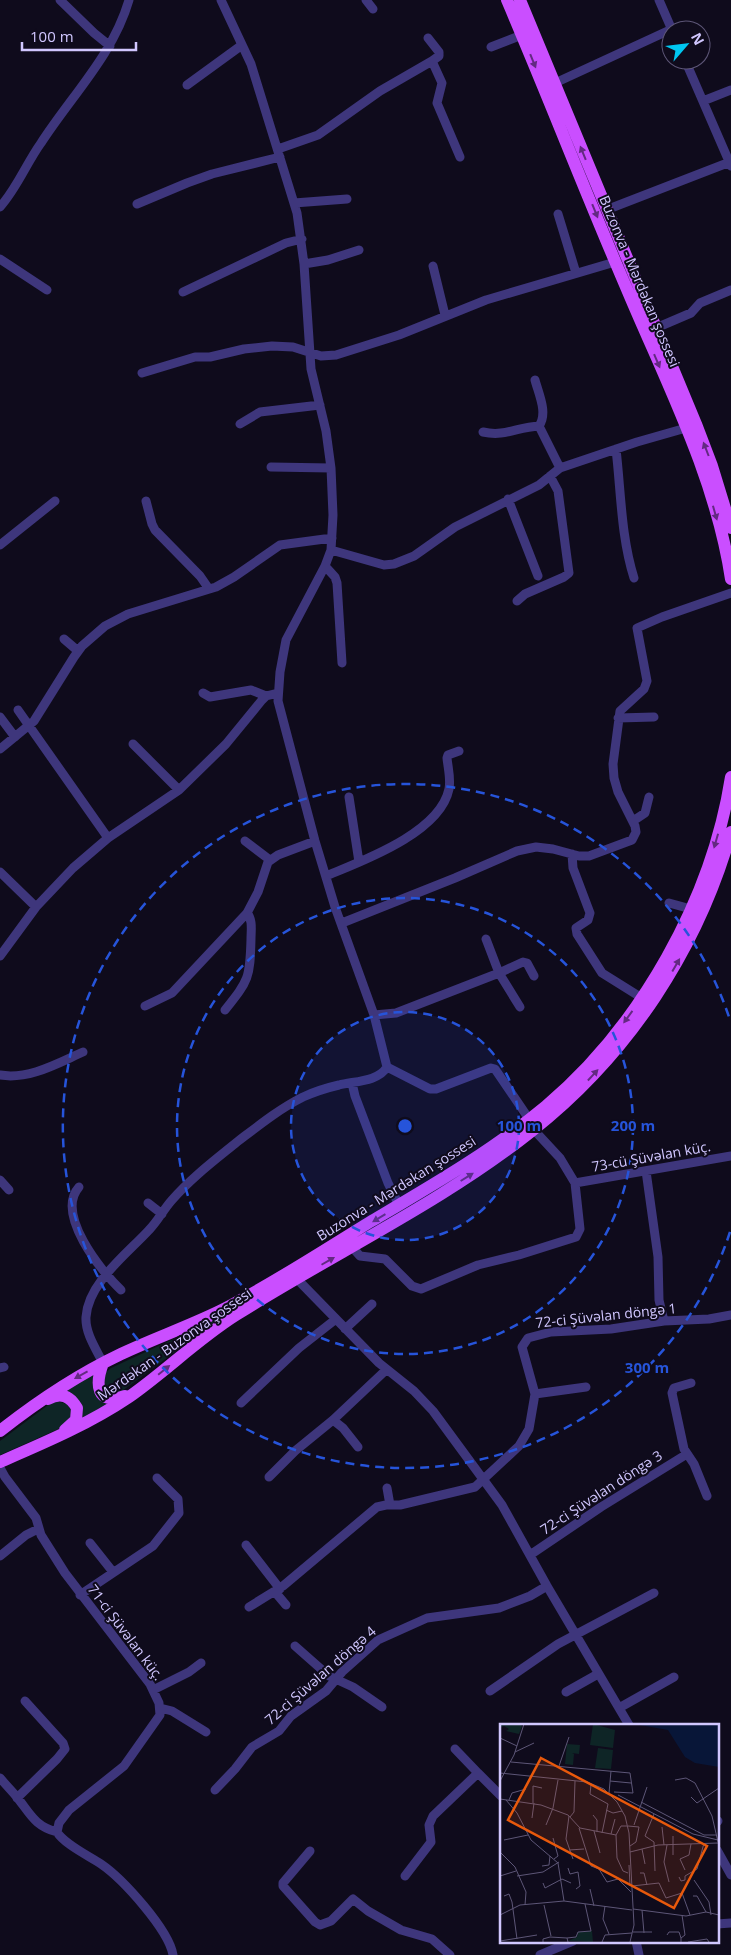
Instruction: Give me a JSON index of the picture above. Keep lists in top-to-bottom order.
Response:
{
  "streets": {
    "main road": ["Buzonva - Mərdəkan şossesi", "Mərdəkan - Buzonva şossesi"],
    "street": [
      "73-cü Şüvəlan küç.",
      "72-ci Şüvəlan döngə 1",
      "72-ci Şüvəlan döngə 3",
      "71-ci Şüvəlan küç.",
      "72-ci Şüvəlan döngə 4"
    ]
  },
  "crossings": [
    ["Buzonva - Mərdəkan şossesi", "Mərdəkan - Buzonva şossesi"]
  ],
  "one_way": ["Buzonva - Mərdəkan şossesi", "Mərdəkan - Buzonva şossesi"],
  "scale_bar": "100 m",
  "north": "top right",
  "rings": ["100 m", "200 m", "300 m"]
}
